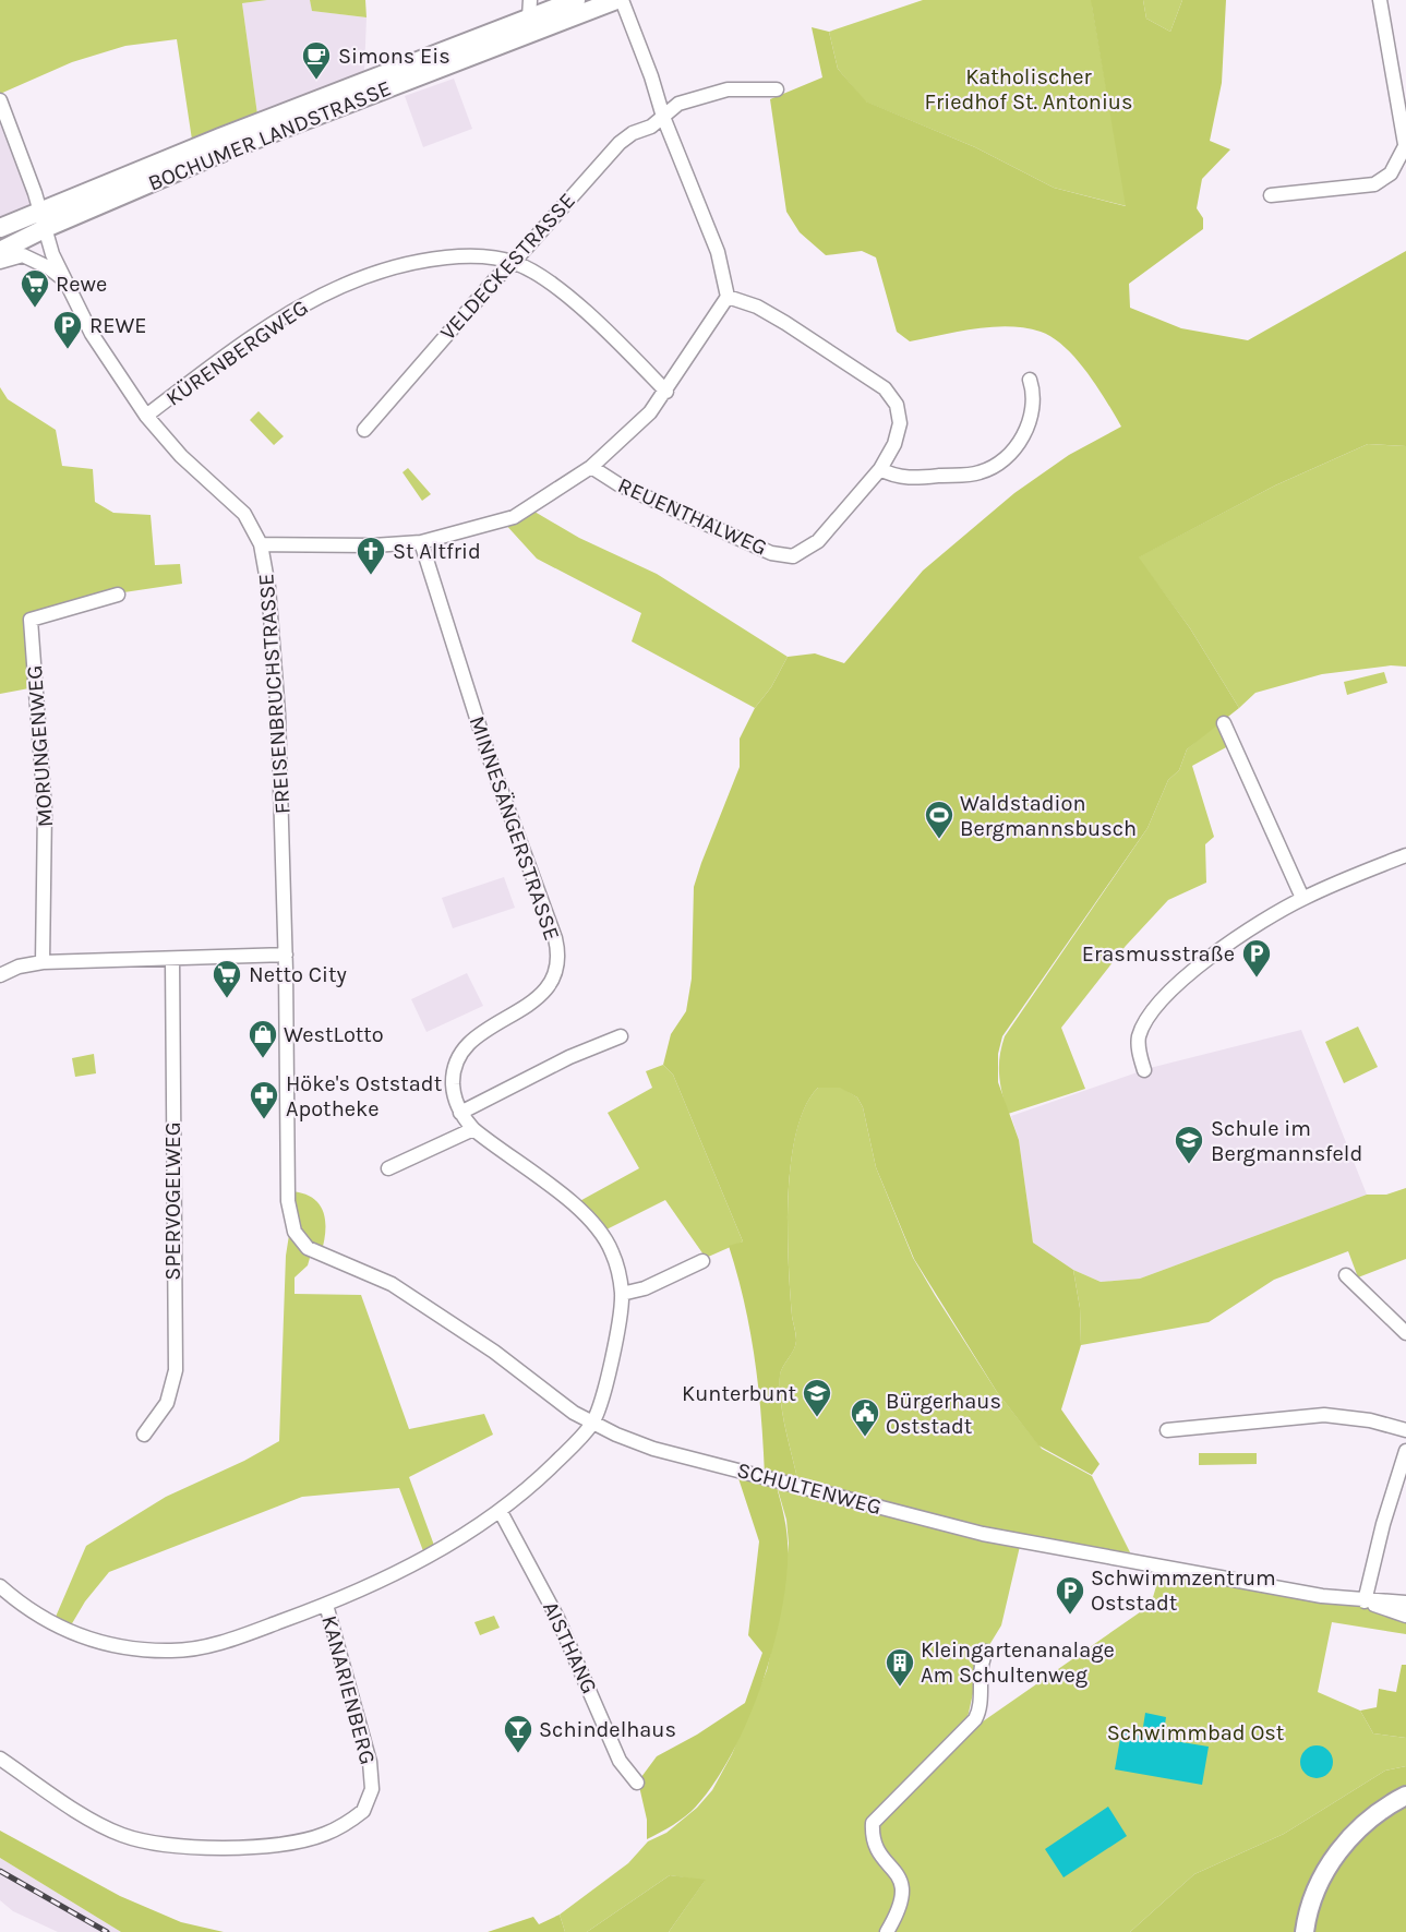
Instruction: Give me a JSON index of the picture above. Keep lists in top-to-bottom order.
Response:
{
  "streets": {
    "main road": ["BOCHUMER LANDSTRASSE"],
    "street": [
      "VELDECKESTRASSE",
      "KÜRENBERGWEG",
      "REUENTHALWEG",
      "FREISENBRUCHSTRASSE",
      "MORUNGENWEG",
      "MINNESÄNGERSTRASSE",
      "SPERVOGELWEG",
      "SCHULTENWEG",
      "AISTHANG",
      "KANARIENBERG"
    ]
  },
  "crossings": [
    ["BOCHUMER LANDSTRASSE", "FREISENBRUCHSTRASSE"],
    ["VELDECKESTRASSE", "KÜRENBERGWEG"],
    ["KÜRENBERGWEG", "FREISENBRUCHSTRASSE"],
    ["FREISENBRUCHSTRASSE", "SCHULTENWEG"],
    ["MINNESÄNGERSTRASSE", "SCHULTENWEG"]
  ],
  "parks": ["Katholischer Friedhof St. Antonius", "Schwimmbad Ost"],
  "places": {
    "cafe": ["Simons Eis"],
    "supermarket": ["Rewe", "Netto City"],
    "parking": ["REWE", "Erasmusstraße", "Schwimmzentrum Oststadt"],
    "church": ["St Altfrid"],
    "sports": ["Waldstadion Bergmannsbusch"],
    "shop": ["WestLotto"],
    "pharmacy": ["Höke's Oststadt Apotheke"],
    "school or university": ["Schule im Bergmannsfeld", "Kunterbunt"],
    "public building": ["Bürgerhaus Oststadt"],
    "building": ["Kleingartenanalage Am Schultenweg"],
    "bar": ["Schindelhaus"]
  }
}
